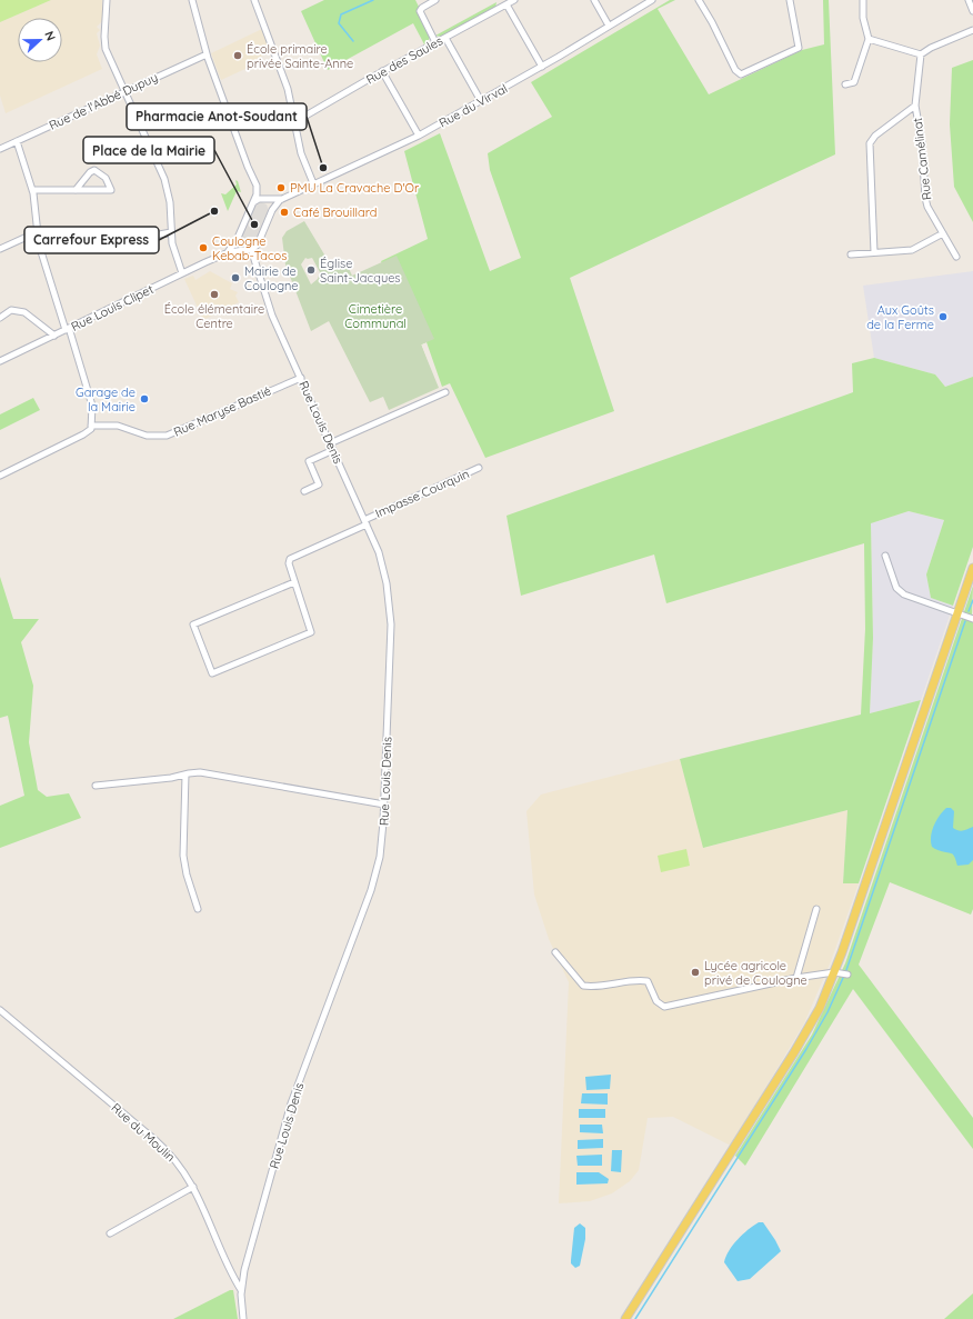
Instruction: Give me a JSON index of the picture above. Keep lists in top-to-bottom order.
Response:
{
  "streets": {
    "street": [
      "Rue des Saules",
      "Rue de l'Abbé Dupuy",
      "Rue du Virval",
      "Rue Camélinat",
      "Rue Louis Clipet",
      "Rue Maryse Bastié",
      "Rue Louis Denis",
      "Impasse Courquin",
      "Rue du Moulin"
    ]
  },
  "crossings": [
    ["Rue de l'Abbé Dupuy", "Rue Louis Clipet"],
    ["Rue du Virval", "Rue Louis Clipet"],
    ["Rue Louis Clipet", "Rue Louis Denis"],
    ["Rue Maryse Bastié", "Rue Louis Denis"],
    ["Rue Louis Denis", "Impasse Courquin"],
    ["Rue Louis Denis", "Rue du Moulin"]
  ],
  "parks": ["Cimetière Communal"],
  "places": [
    "École primaire privée Sainte-Anne",
    "Pharmacie Anot-Soudant",
    "PMU La Cravache D'Or",
    "Carrefour Express",
    "Café Brouillard",
    "Place de la Mairie",
    "Coulogne Kebab-Tacos",
    "Église Saint-Jacques",
    "Mairie de Coulogne",
    "École élémentaire Centre",
    "Aux Goûts de la Ferme",
    "Garage de la Mairie",
    "Lycée agricole privé de Coulogne"
  ],
  "north": "right"
}
